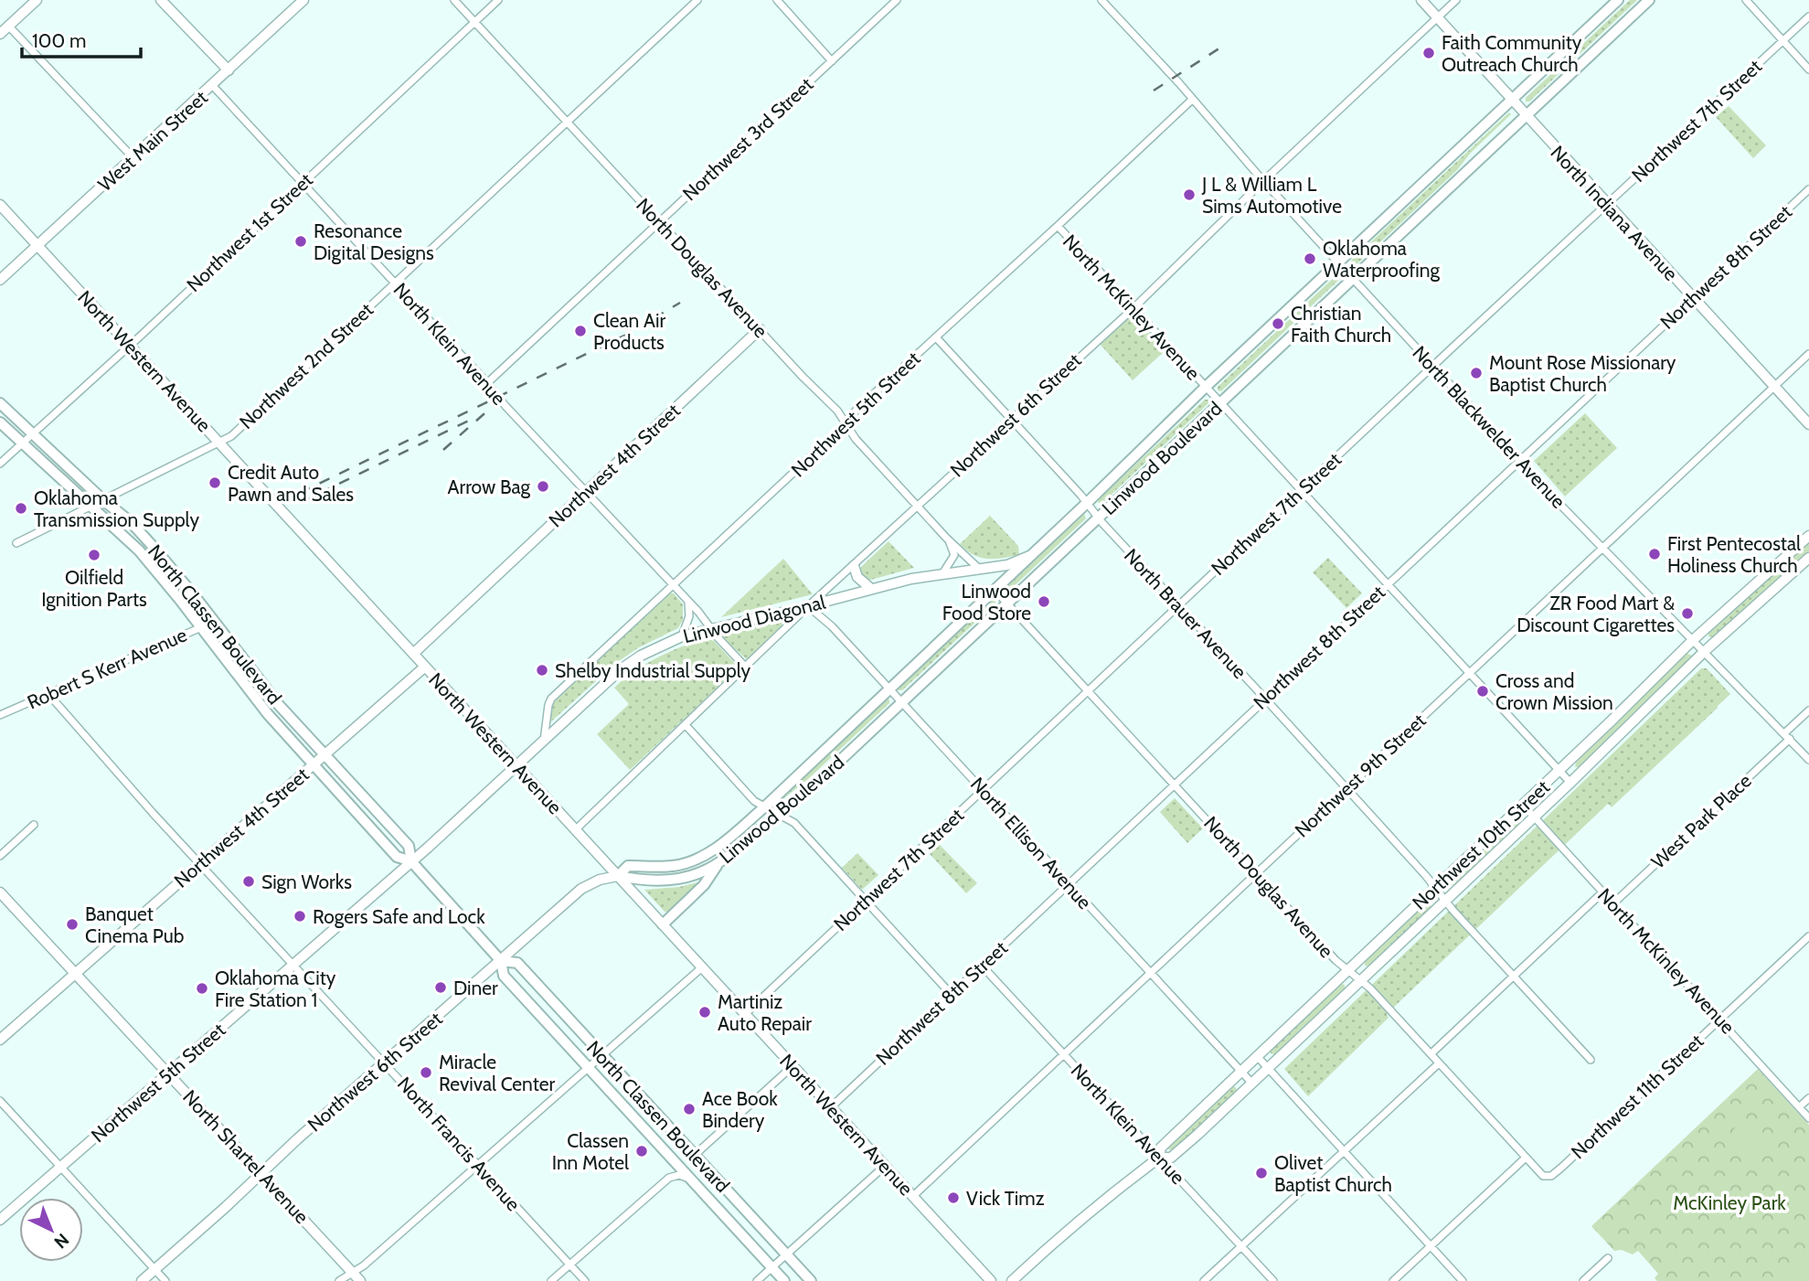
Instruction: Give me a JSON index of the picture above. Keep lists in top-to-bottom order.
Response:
{
  "streets": {
    "main road": [
      "West Main Street",
      "North Indiana Avenue",
      "North Western Avenue",
      "Northwest 5th Street",
      "Northwest 6th Street",
      "Linwood Boulevard",
      "Northwest 4th Street",
      "Linwood Diagonal",
      "North Classen Boulevard",
      "Northwest 10th Street",
      "North Shartel Avenue"
    ],
    "street": [
      "Northwest 7th Street",
      "Northwest 3rd Street",
      "Northwest 1st Street",
      "Northwest 8th Street",
      "North Douglas Avenue",
      "North McKinley Avenue",
      "North Klein Avenue",
      "Northwest 2nd Street",
      "North Blackwelder Avenue",
      "North Brauer Avenue",
      "Robert S Kerr Avenue",
      "Northwest 9th Street",
      "West Park Place",
      "North Ellison Avenue",
      "Northwest 11th Street",
      "North Francis Avenue"
    ]
  },
  "crossings": [
    ["Northwest 7th Street", "North Indiana Avenue"],
    ["Northwest 7th Street", "North Douglas Avenue"],
    ["Northwest 7th Street", "North McKinley Avenue"],
    ["Northwest 7th Street", "North Western Avenue"],
    ["Northwest 7th Street", "North Blackwelder Avenue"],
    ["Northwest 7th Street", "North Brauer Avenue"],
    ["Northwest 7th Street", "North Ellison Avenue"],
    ["Northwest 3rd Street", "North Douglas Avenue"],
    ["Northwest 3rd Street", "North Klein Avenue"],
    ["West Main Street", "North Klein Avenue"],
    ["West Main Street", "North Western Avenue"],
    ["North Indiana Avenue", "Northwest 8th Street"],
    ["North Indiana Avenue", "Northwest 6th Street"],
    ["North Indiana Avenue", "Linwood Boulevard"],
    ["North Indiana Avenue", "Northwest 9th Street"],
    ["Northwest 1st Street", "North Douglas Avenue"],
    ["Northwest 1st Street", "North Klein Avenue"],
    ["Northwest 1st Street", "North Western Avenue"],
    ["Northwest 1st Street", "North Classen Boulevard"],
    ["Northwest 8th Street", "North Douglas Avenue"],
    ["Northwest 8th Street", "North McKinley Avenue"],
    ["Northwest 8th Street", "North Klein Avenue"],
    ["Northwest 8th Street", "North Western Avenue"],
    ["Northwest 8th Street", "North Blackwelder Avenue"],
    ["Northwest 8th Street", "North Brauer Avenue"],
    ["Northwest 8th Street", "North Ellison Avenue"],
    ["North Douglas Avenue", "Northwest 2nd Street"],
    ["North Douglas Avenue", "Northwest 5th Street"],
    ["North Douglas Avenue", "Northwest 6th Street"],
    ["North Douglas Avenue", "Linwood Boulevard"],
    ["North Douglas Avenue", "Northwest 4th Street"],
    ["North Douglas Avenue", "Linwood Diagonal"],
    ["North Douglas Avenue", "Northwest 9th Street"],
    ["North Douglas Avenue", "Northwest 10th Street"],
    ["North Douglas Avenue", "Northwest 11th Street"],
    ["North McKinley Avenue", "Northwest 5th Street"],
    ["North McKinley Avenue", "Northwest 6th Street"],
    ["North McKinley Avenue", "Linwood Boulevard"],
    ["North McKinley Avenue", "Northwest 9th Street"],
    ["North McKinley Avenue", "West Park Place"],
    ["North McKinley Avenue", "Northwest 10th Street"],
    ["North McKinley Avenue", "Northwest 11th Street"],
    ["North Klein Avenue", "Northwest 2nd Street"],
    ["North Klein Avenue", "Northwest 5th Street"],
    ["North Klein Avenue", "Northwest 6th Street"],
    ["North Klein Avenue", "Northwest 4th Street"],
    ["North Klein Avenue", "Linwood Diagonal"],
    ["North Klein Avenue", "Northwest 9th Street"],
    ["North Klein Avenue", "Northwest 10th Street"],
    ["North Western Avenue", "Northwest 2nd Street"],
    ["North Western Avenue", "Northwest 5th Street"],
    ["North Western Avenue", "Northwest 6th Street"],
    ["North Western Avenue", "Linwood Boulevard"],
    ["North Western Avenue", "Northwest 4th Street"],
    ["North Western Avenue", "Linwood Diagonal"],
    ["North Western Avenue", "Northwest 9th Street"],
    ["Northwest 2nd Street", "North Classen Boulevard"],
    ["Northwest 5th Street", "North Blackwelder Avenue"],
    ["Northwest 5th Street", "North Brauer Avenue"],
    ["Northwest 5th Street", "Linwood Diagonal"],
    ["Northwest 5th Street", "North Classen Boulevard"],
    ["Northwest 5th Street", "North Francis Avenue"],
    ["Northwest 5th Street", "North Shartel Avenue"],
    ["Northwest 6th Street", "North Blackwelder Avenue"],
    ["Northwest 6th Street", "Linwood Boulevard"],
    ["Northwest 6th Street", "North Brauer Avenue"],
    ["Northwest 6th Street", "Linwood Diagonal"],
    ["Northwest 6th Street", "North Classen Boulevard"],
    ["Northwest 6th Street", "North Ellison Avenue"],
    ["Northwest 6th Street", "North Francis Avenue"],
    ["Northwest 6th Street", "North Shartel Avenue"],
    ["North Blackwelder Avenue", "Linwood Boulevard"],
    ["North Blackwelder Avenue", "Northwest 9th Street"],
    ["North Blackwelder Avenue", "West Park Place"],
    ["North Blackwelder Avenue", "Northwest 10th Street"],
    ["Linwood Boulevard", "North Brauer Avenue"],
    ["Linwood Boulevard", "Linwood Diagonal"],
    ["Linwood Boulevard", "North Ellison Avenue"],
    ["Northwest 4th Street", "North Classen Boulevard"],
    ["Northwest 4th Street", "North Francis Avenue"],
    ["Northwest 4th Street", "North Shartel Avenue"],
    ["North Brauer Avenue", "Northwest 9th Street"],
    ["North Brauer Avenue", "Northwest 10th Street"],
    ["Linwood Diagonal", "North Ellison Avenue"],
    ["North Classen Boulevard", "Robert S Kerr Avenue"],
    ["Robert S Kerr Avenue", "North Francis Avenue"],
    ["Northwest 9th Street", "North Ellison Avenue"],
    ["North Ellison Avenue", "Northwest 10th Street"]
  ],
  "parks": ["McKinley Park"],
  "places": [
    "Faith Community Outreach Church",
    "J L & William L Sims Automotive",
    "Resonance Digital Designs",
    "Oklahoma Waterproofing",
    "Christian Faith Church",
    "Clean Air Products",
    "Mount Rose Missionary Baptist Church",
    "Credit Auto Pawn and Sales",
    "Arrow Bag",
    "Oklahoma Transmission Supply",
    "First Pentecostal Holiness Church",
    "Oilfield Ignition Parts",
    "Linwood Food Store",
    "ZR Food Mart & Discount Cigarettes",
    "Shelby Industrial Supply",
    "Cross and Crown Mission",
    "Sign Works",
    "Rogers Safe and Lock",
    "Banquet Cinema Pub",
    "Diner",
    "Oklahoma City Fire Station 1",
    "Martiniz Auto Repair",
    "Miracle Revival Center",
    "Ace Book Bindery",
    "Classen Inn Motel",
    "Olivet Baptist Church",
    "Vick Timz"
  ],
  "scale_bar": "100 m",
  "north": "bottom right"
}
